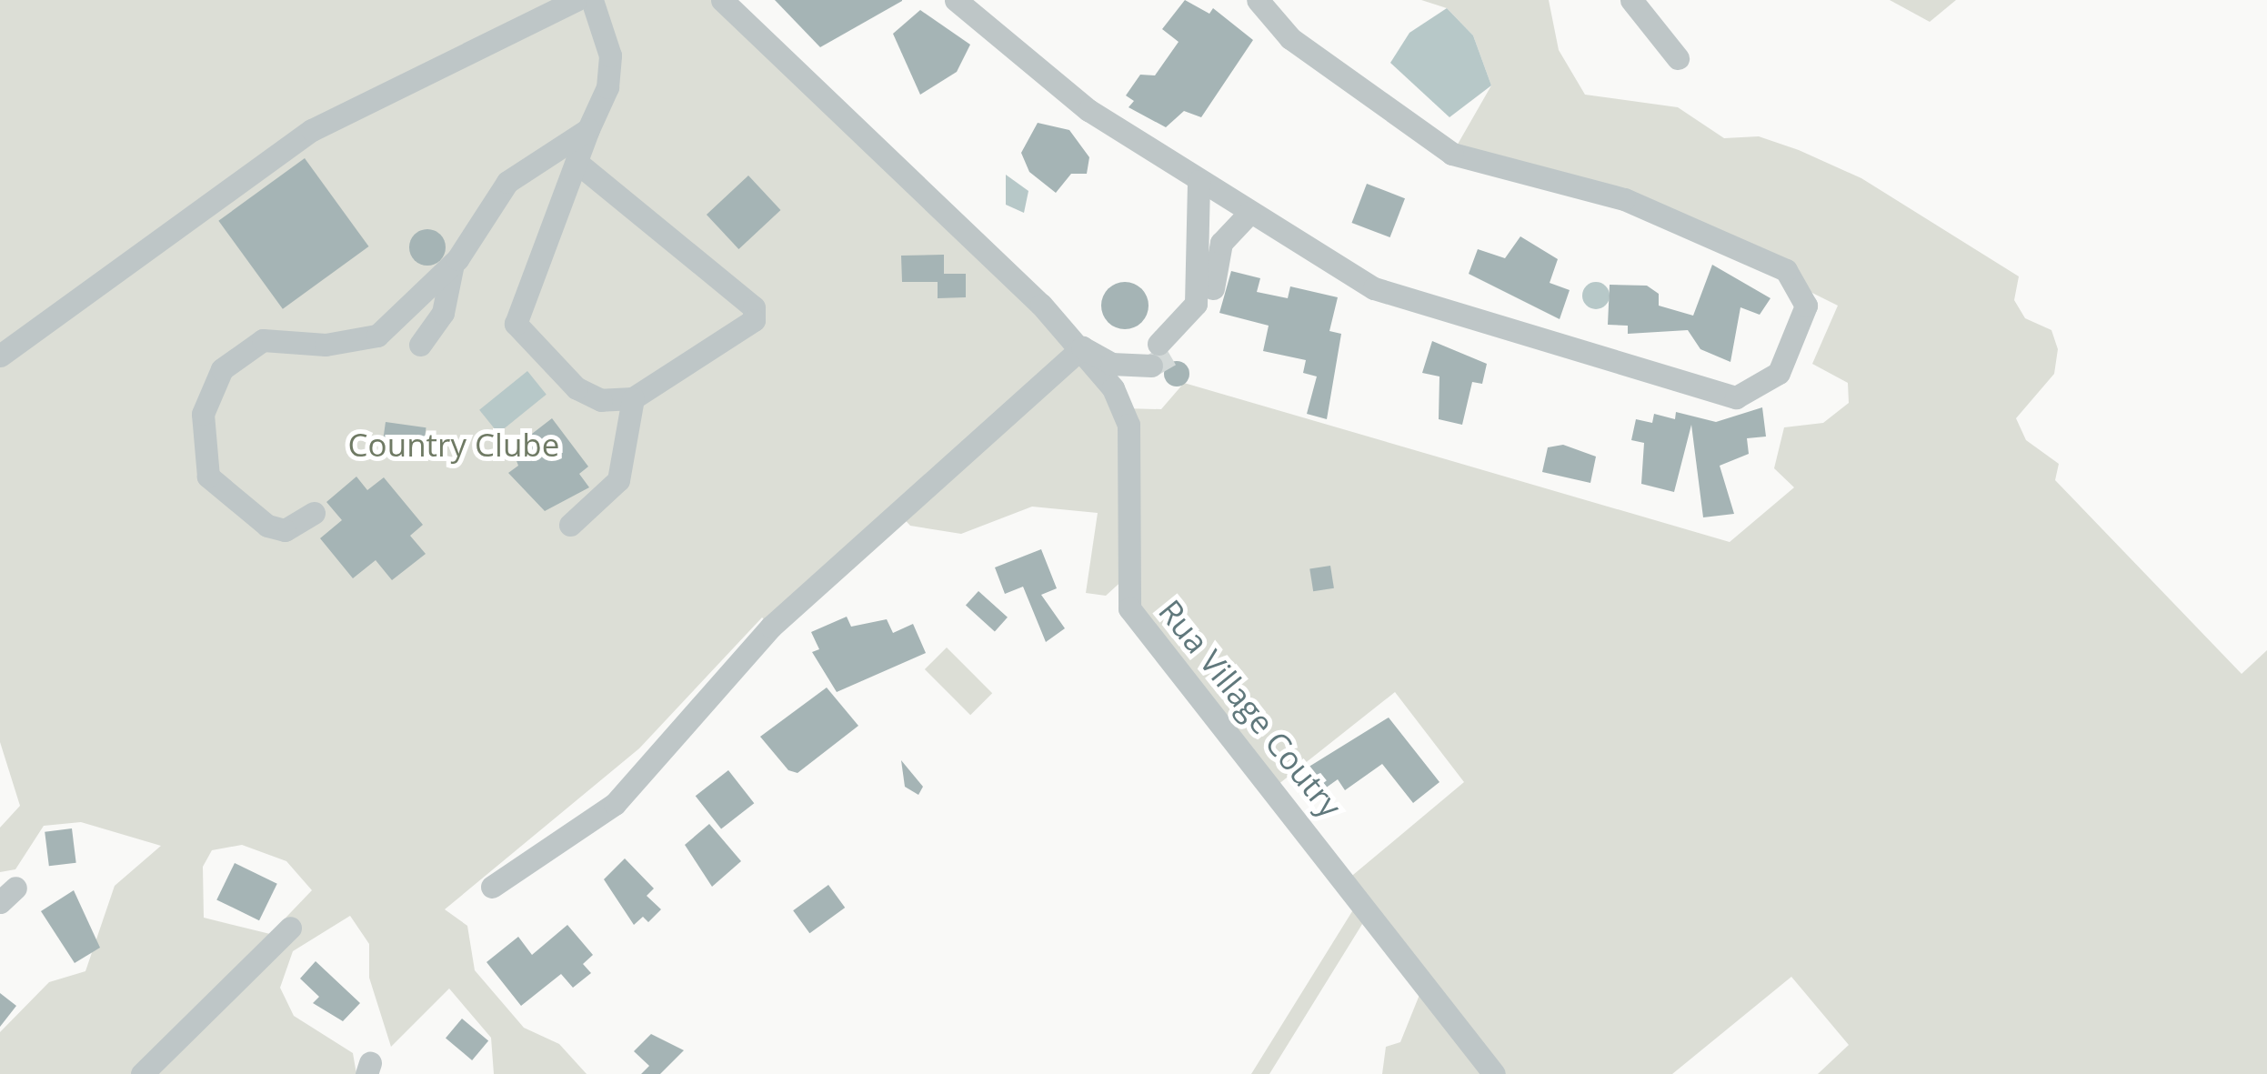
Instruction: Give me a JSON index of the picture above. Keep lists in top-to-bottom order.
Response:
{
  "streets": {
    "street": ["Rua Village Coutry"]
  },
  "parks": ["Country Clube"]
}
